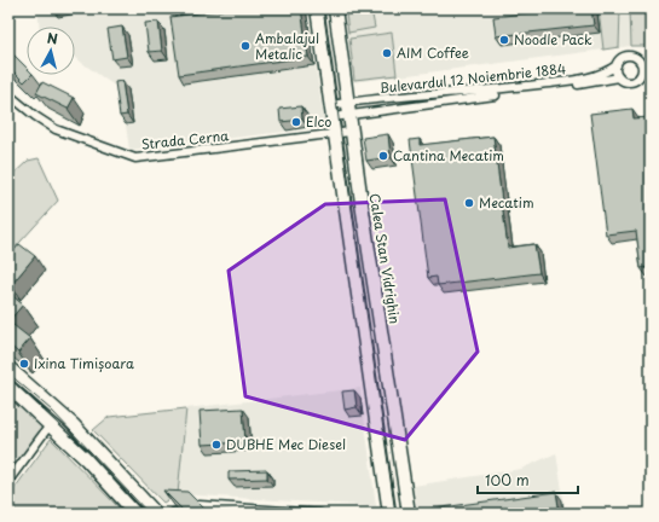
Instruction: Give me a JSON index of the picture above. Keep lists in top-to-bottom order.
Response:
{
  "streets": {
    "main road": ["Calea Stan Vidrighin"],
    "street": ["Bulevardul 12 Noiembrie 1884", "Strada Cerna"]
  },
  "crossings": [
    ["Bulevardul 12 Noiembrie 1884", "Calea Stan Vidrighin"],
    ["Strada Cerna", "Calea Stan Vidrighin"]
  ],
  "places": [
    "Noodle Pack",
    "Ambalajul Metalic",
    "AIM Coffee",
    "Elco",
    "Cantina Mecatim",
    "Mecatim",
    "Ixina Timișoara",
    "DUBHE Mec Diesel"
  ],
  "scale_bar": "100 m",
  "north": "top"
}
